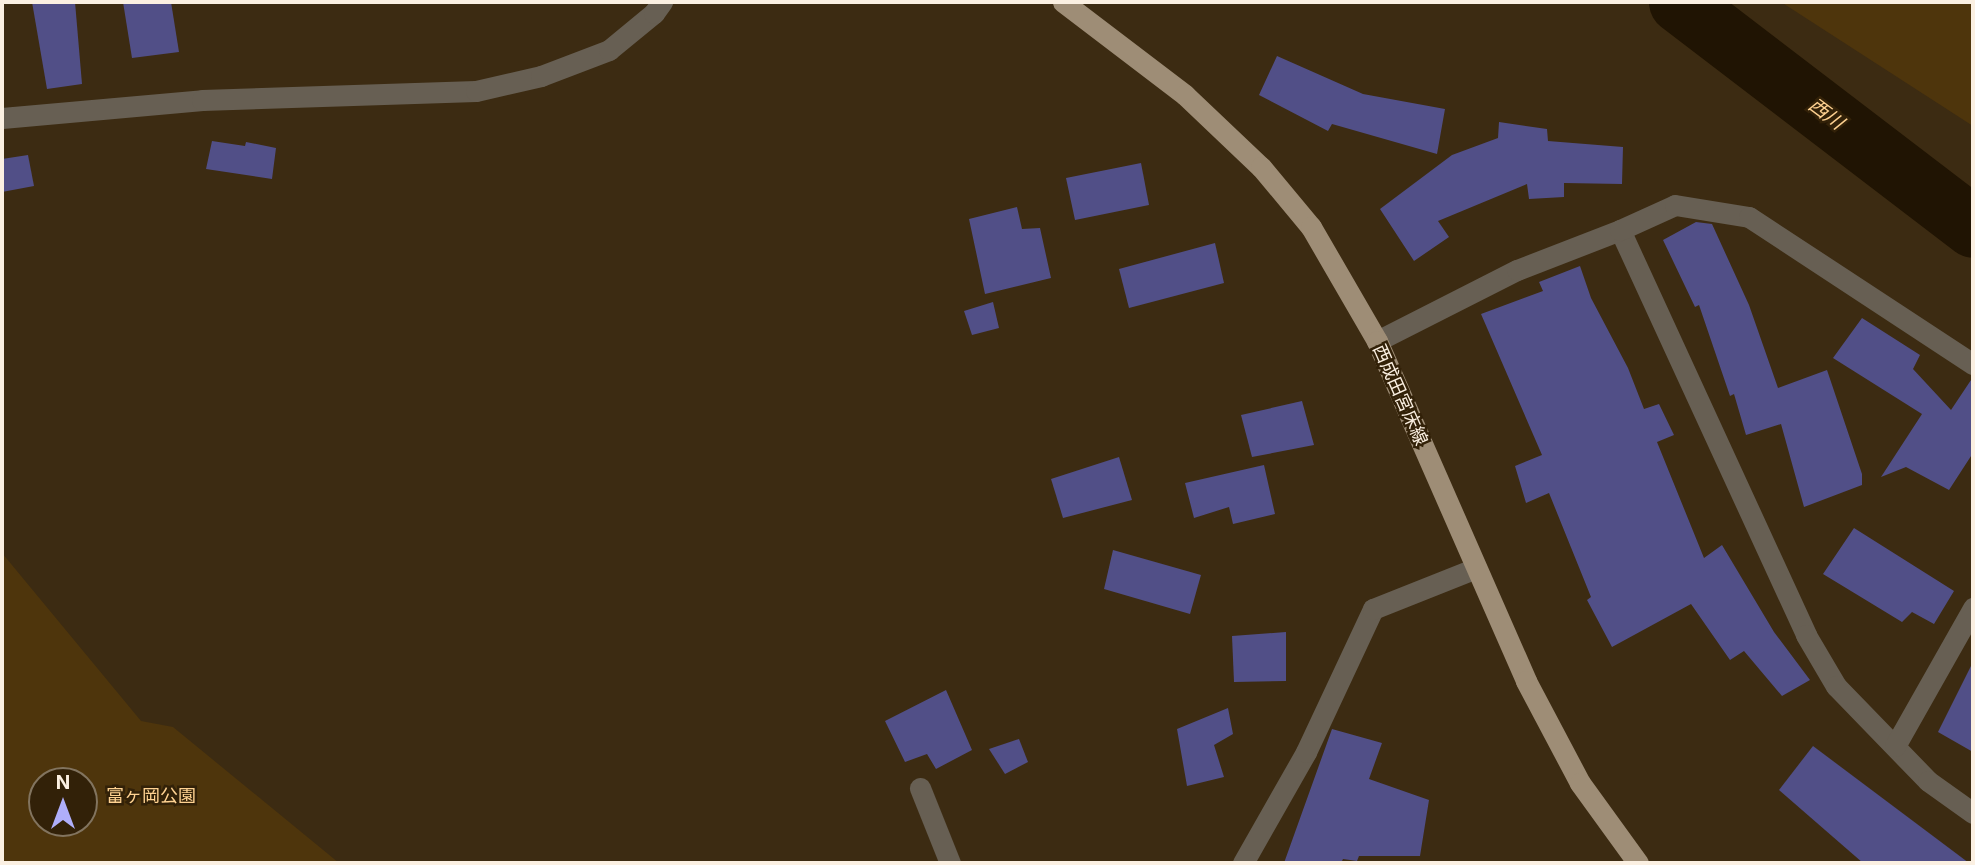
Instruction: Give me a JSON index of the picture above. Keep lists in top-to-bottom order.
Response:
{
  "streets": {
    "main road": ["西成田宮床線"]
  },
  "water": ["西川"],
  "parks": ["富ヶ岡公園"],
  "north": "top"
}
